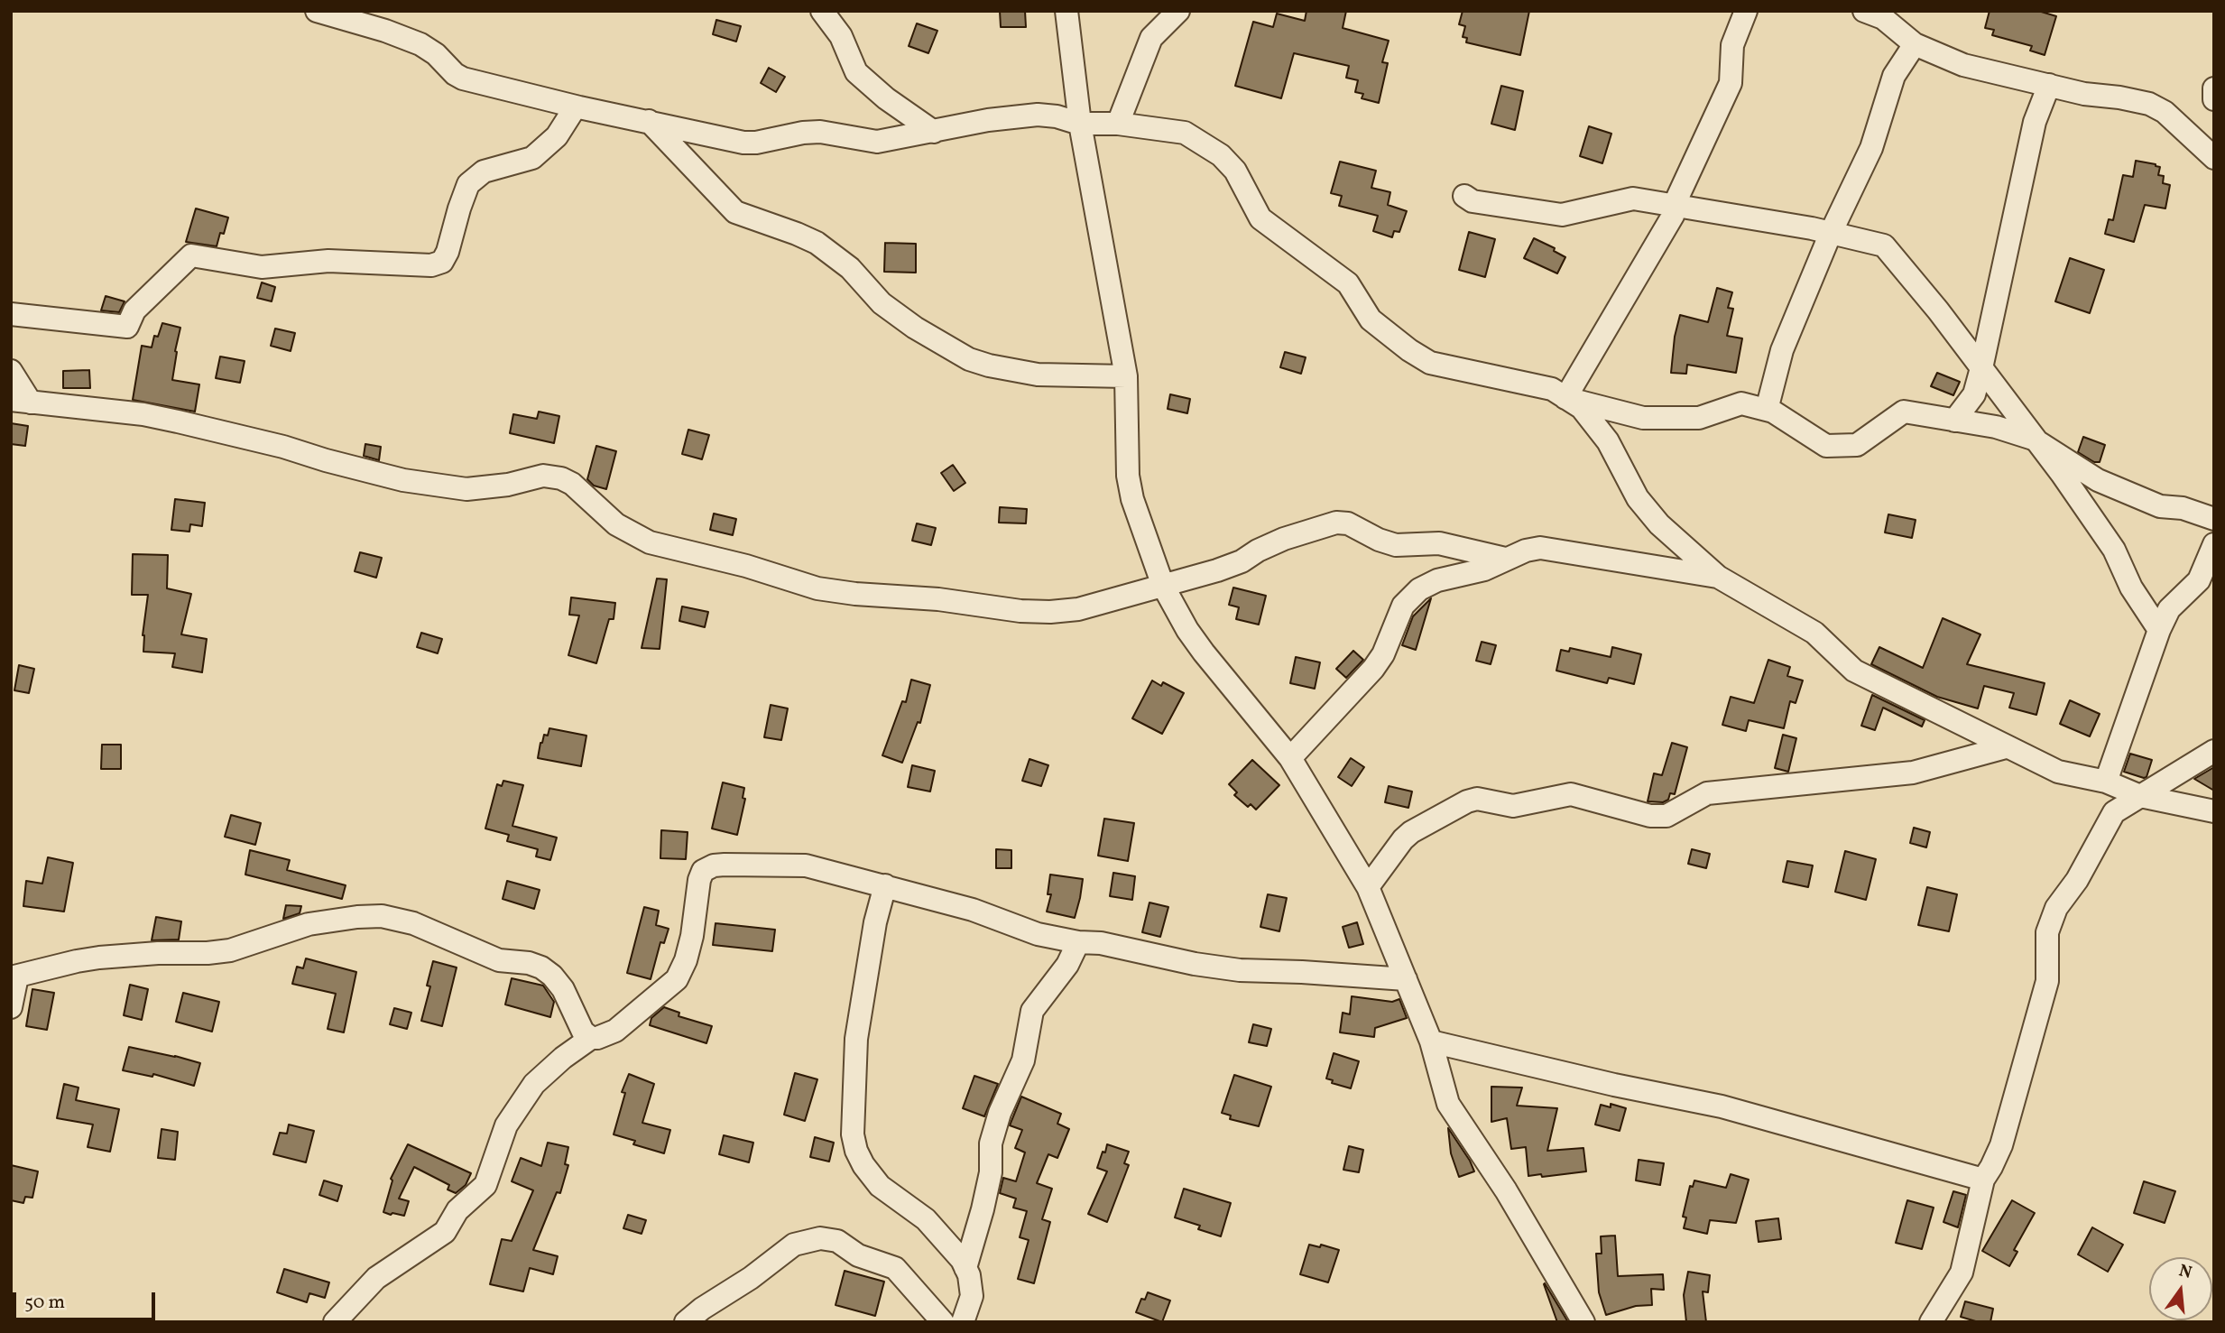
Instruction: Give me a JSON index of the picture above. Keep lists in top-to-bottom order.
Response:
{
  "scale_bar": "50 m",
  "north": "top"
}
